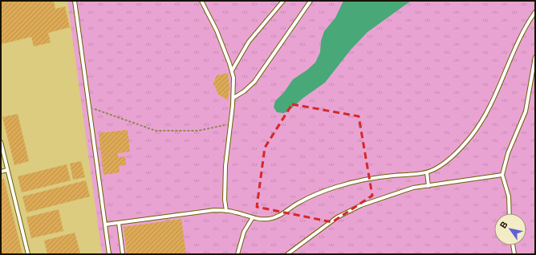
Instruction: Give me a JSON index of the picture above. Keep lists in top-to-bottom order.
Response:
{
  "north": "top left"
}
